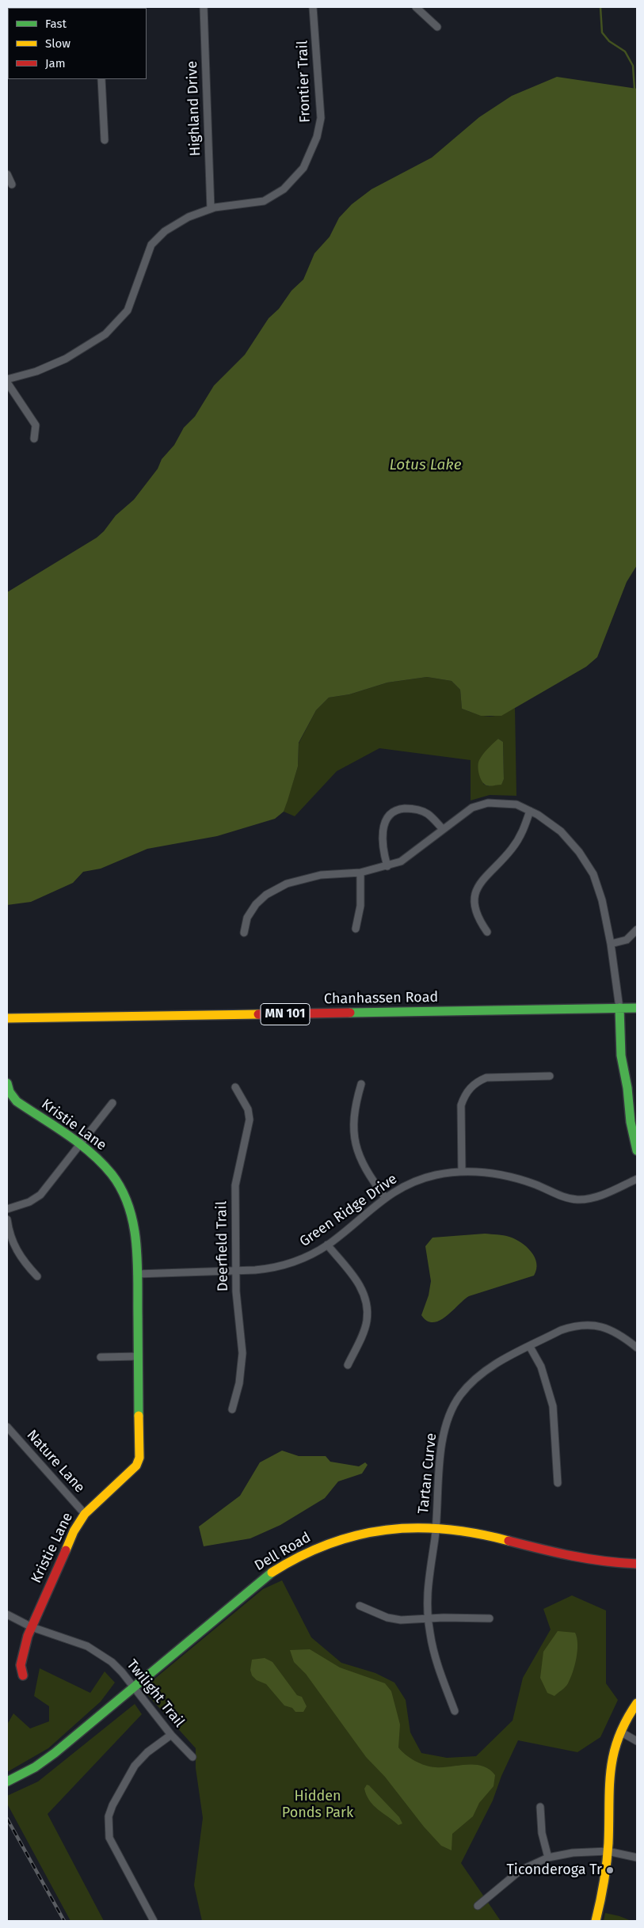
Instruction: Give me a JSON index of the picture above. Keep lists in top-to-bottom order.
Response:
{
  "streets": {
    "street": [
      "Frontier Trail",
      "Highland Drive",
      "Chanhassen Road",
      "MN 101",
      "Kristie Lane",
      "Green Ridge Drive",
      "Deerfield Trail",
      "Nature Lane",
      "Tartan Curve",
      "Dell Road",
      "Twilight Trail"
    ]
  },
  "crossings": [
    ["Frontier Trail", "Highland Drive"],
    ["Kristie Lane", "Green Ridge Drive"],
    ["Kristie Lane", "Nature Lane"],
    ["Kristie Lane", "Twilight Trail"],
    ["Green Ridge Drive", "Deerfield Trail"],
    ["Tartan Curve", "Dell Road"],
    ["Dell Road", "Twilight Trail"]
  ],
  "water": ["Lotus Lake"],
  "parks": ["Hidden Ponds Park"],
  "places": ["Ticonderoga Tr"],
  "legend": ["Fast", "Slow", "Jam"]
}
